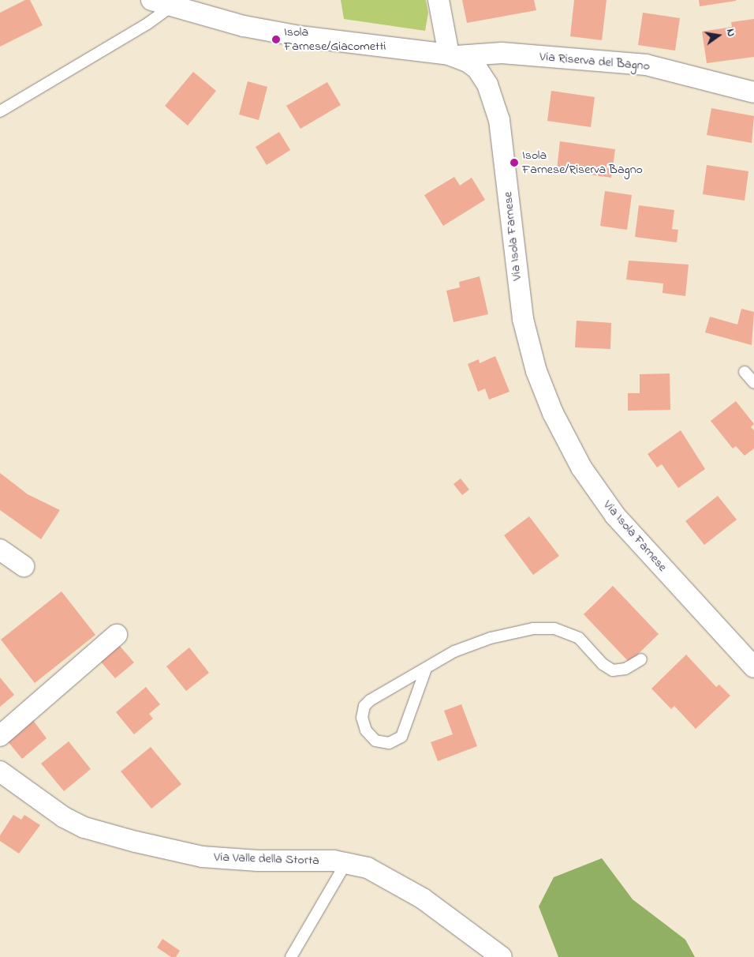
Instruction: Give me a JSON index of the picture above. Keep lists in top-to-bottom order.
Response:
{
  "streets": {
    "street": ["Via Riserva del Bagno", "Via Isola Farnese", "Via Valle della Storta"]
  },
  "crossings": [
    ["Via Riserva del Bagno", "Via Isola Farnese"]
  ],
  "places": ["Isola Farnese/Giacometti", "Isola Farnese/Riserva Bagno"],
  "north": "right"
}
